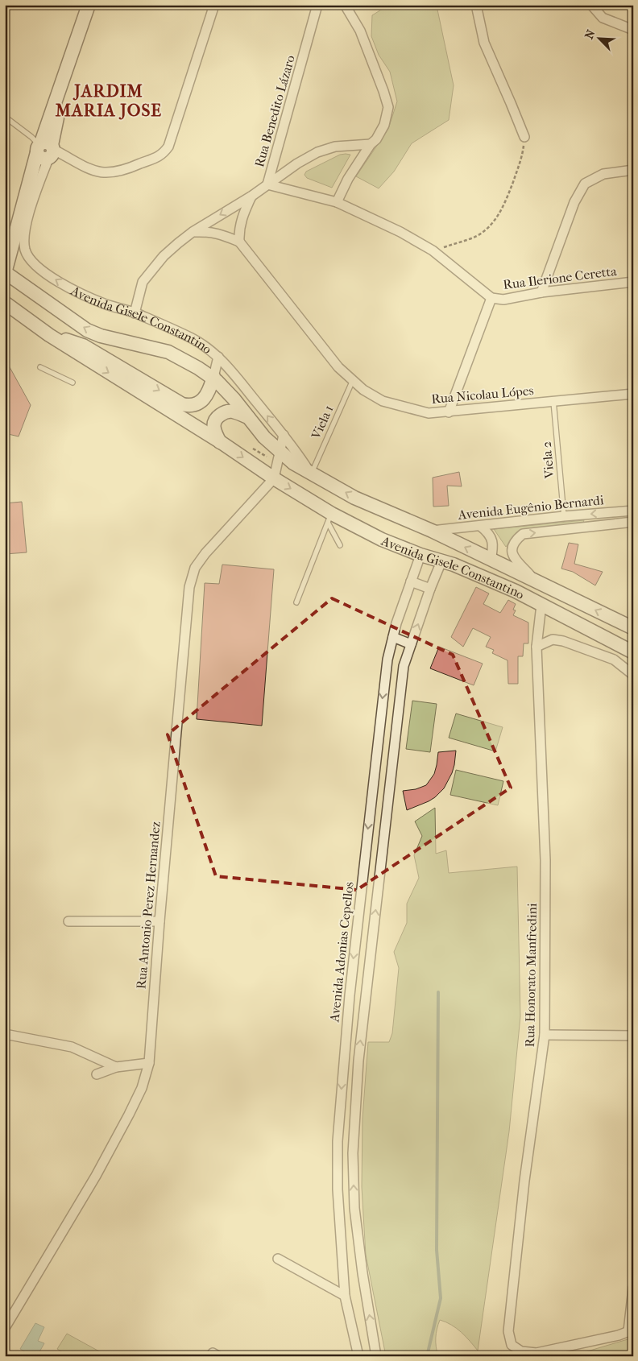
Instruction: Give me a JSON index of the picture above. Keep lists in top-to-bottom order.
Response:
{
  "streets": {
    "main road": ["Avenida Gisele Constantino"],
    "street": [
      "Rua Benedito Lázaro",
      "Rua Ilerione Ceretta",
      "Rua Nicolau Lópes",
      "Avenida Eugênio Bernardi",
      "Rua Antonio Perez Hernandez",
      "Avenida Adonias Cepellos",
      "Rua Honorato Manfredini"
    ],
    "lane": ["Viela 1", "Viela 2"]
  },
  "crossings": [
    ["Rua Ilerione Ceretta", "Rua Nicolau Lópes"],
    ["Avenida Gisele Constantino", "Viela 1"],
    ["Avenida Gisele Constantino", "Avenida Eugênio Bernardi"],
    ["Avenida Gisele Constantino", "Rua Antonio Perez Hernandez"],
    ["Avenida Gisele Constantino", "Avenida Adonias Cepellos"],
    ["Avenida Gisele Constantino", "Rua Honorato Manfredini"],
    ["Rua Nicolau Lópes", "Viela 1"],
    ["Rua Nicolau Lópes", "Viela 2"],
    ["Viela 2", "Avenida Eugênio Bernardi"]
  ],
  "districts": ["JARDIM MARIA JOSE"],
  "north": "top left"
}
